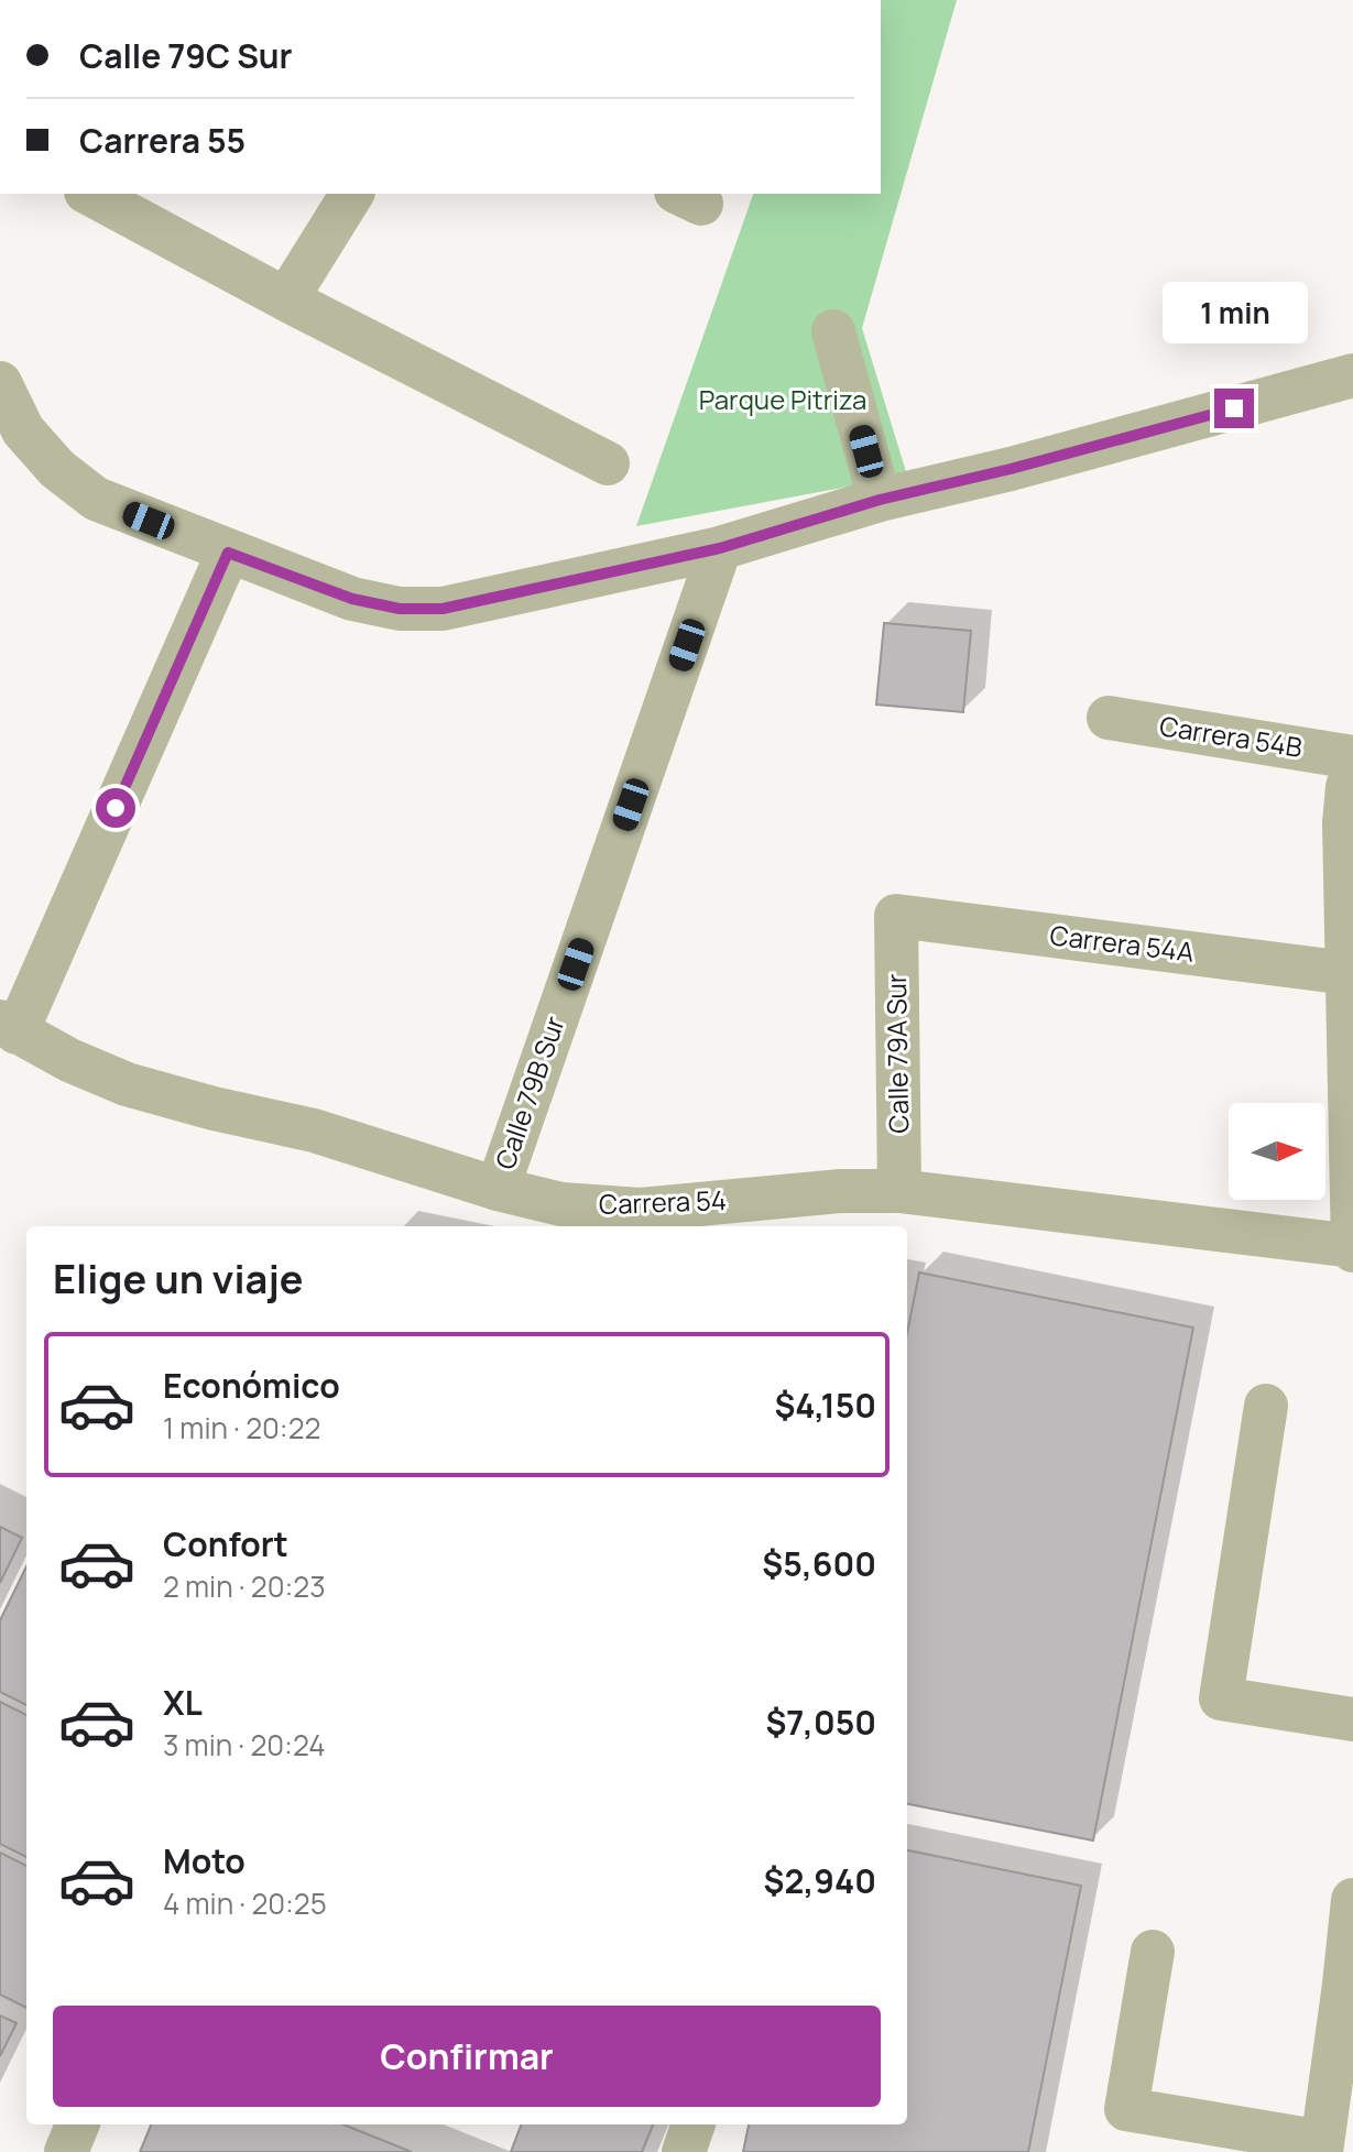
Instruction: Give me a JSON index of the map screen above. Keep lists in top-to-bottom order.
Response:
{
  "streets": {
    "street": [
      "Carrera 54B",
      "Carrera 54A",
      "Calle 79A Sur",
      "Calle 79B Sur",
      "Carrera 54"
    ]
  },
  "crossings": [
    ["Carrera 54A", "Calle 79A Sur"],
    ["Calle 79A Sur", "Carrera 54"],
    ["Calle 79B Sur", "Carrera 54"]
  ],
  "parks": ["Parque Pitriza"],
  "north": "right",
  "page": {
    "banner": ["Calle 79C Sur", "Carrera 55"],
    "bubble": "1 min",
    "heading": "Elige un viaje",
    "list": [
      {
        "name": "Económico",
        "note": "1 min · 20:22",
        "value": "$4,150"
      },
      {
        "name": "Confort",
        "note": "2 min · 20:23",
        "value": "$5,600"
      },
      {
        "name": "XL",
        "note": "3 min · 20:24",
        "value": "$7,050"
      },
      {
        "name": "Moto",
        "note": "4 min · 20:25",
        "value": "$2,940"
      }
    ],
    "buttons": "Confirmar"
  }
}
